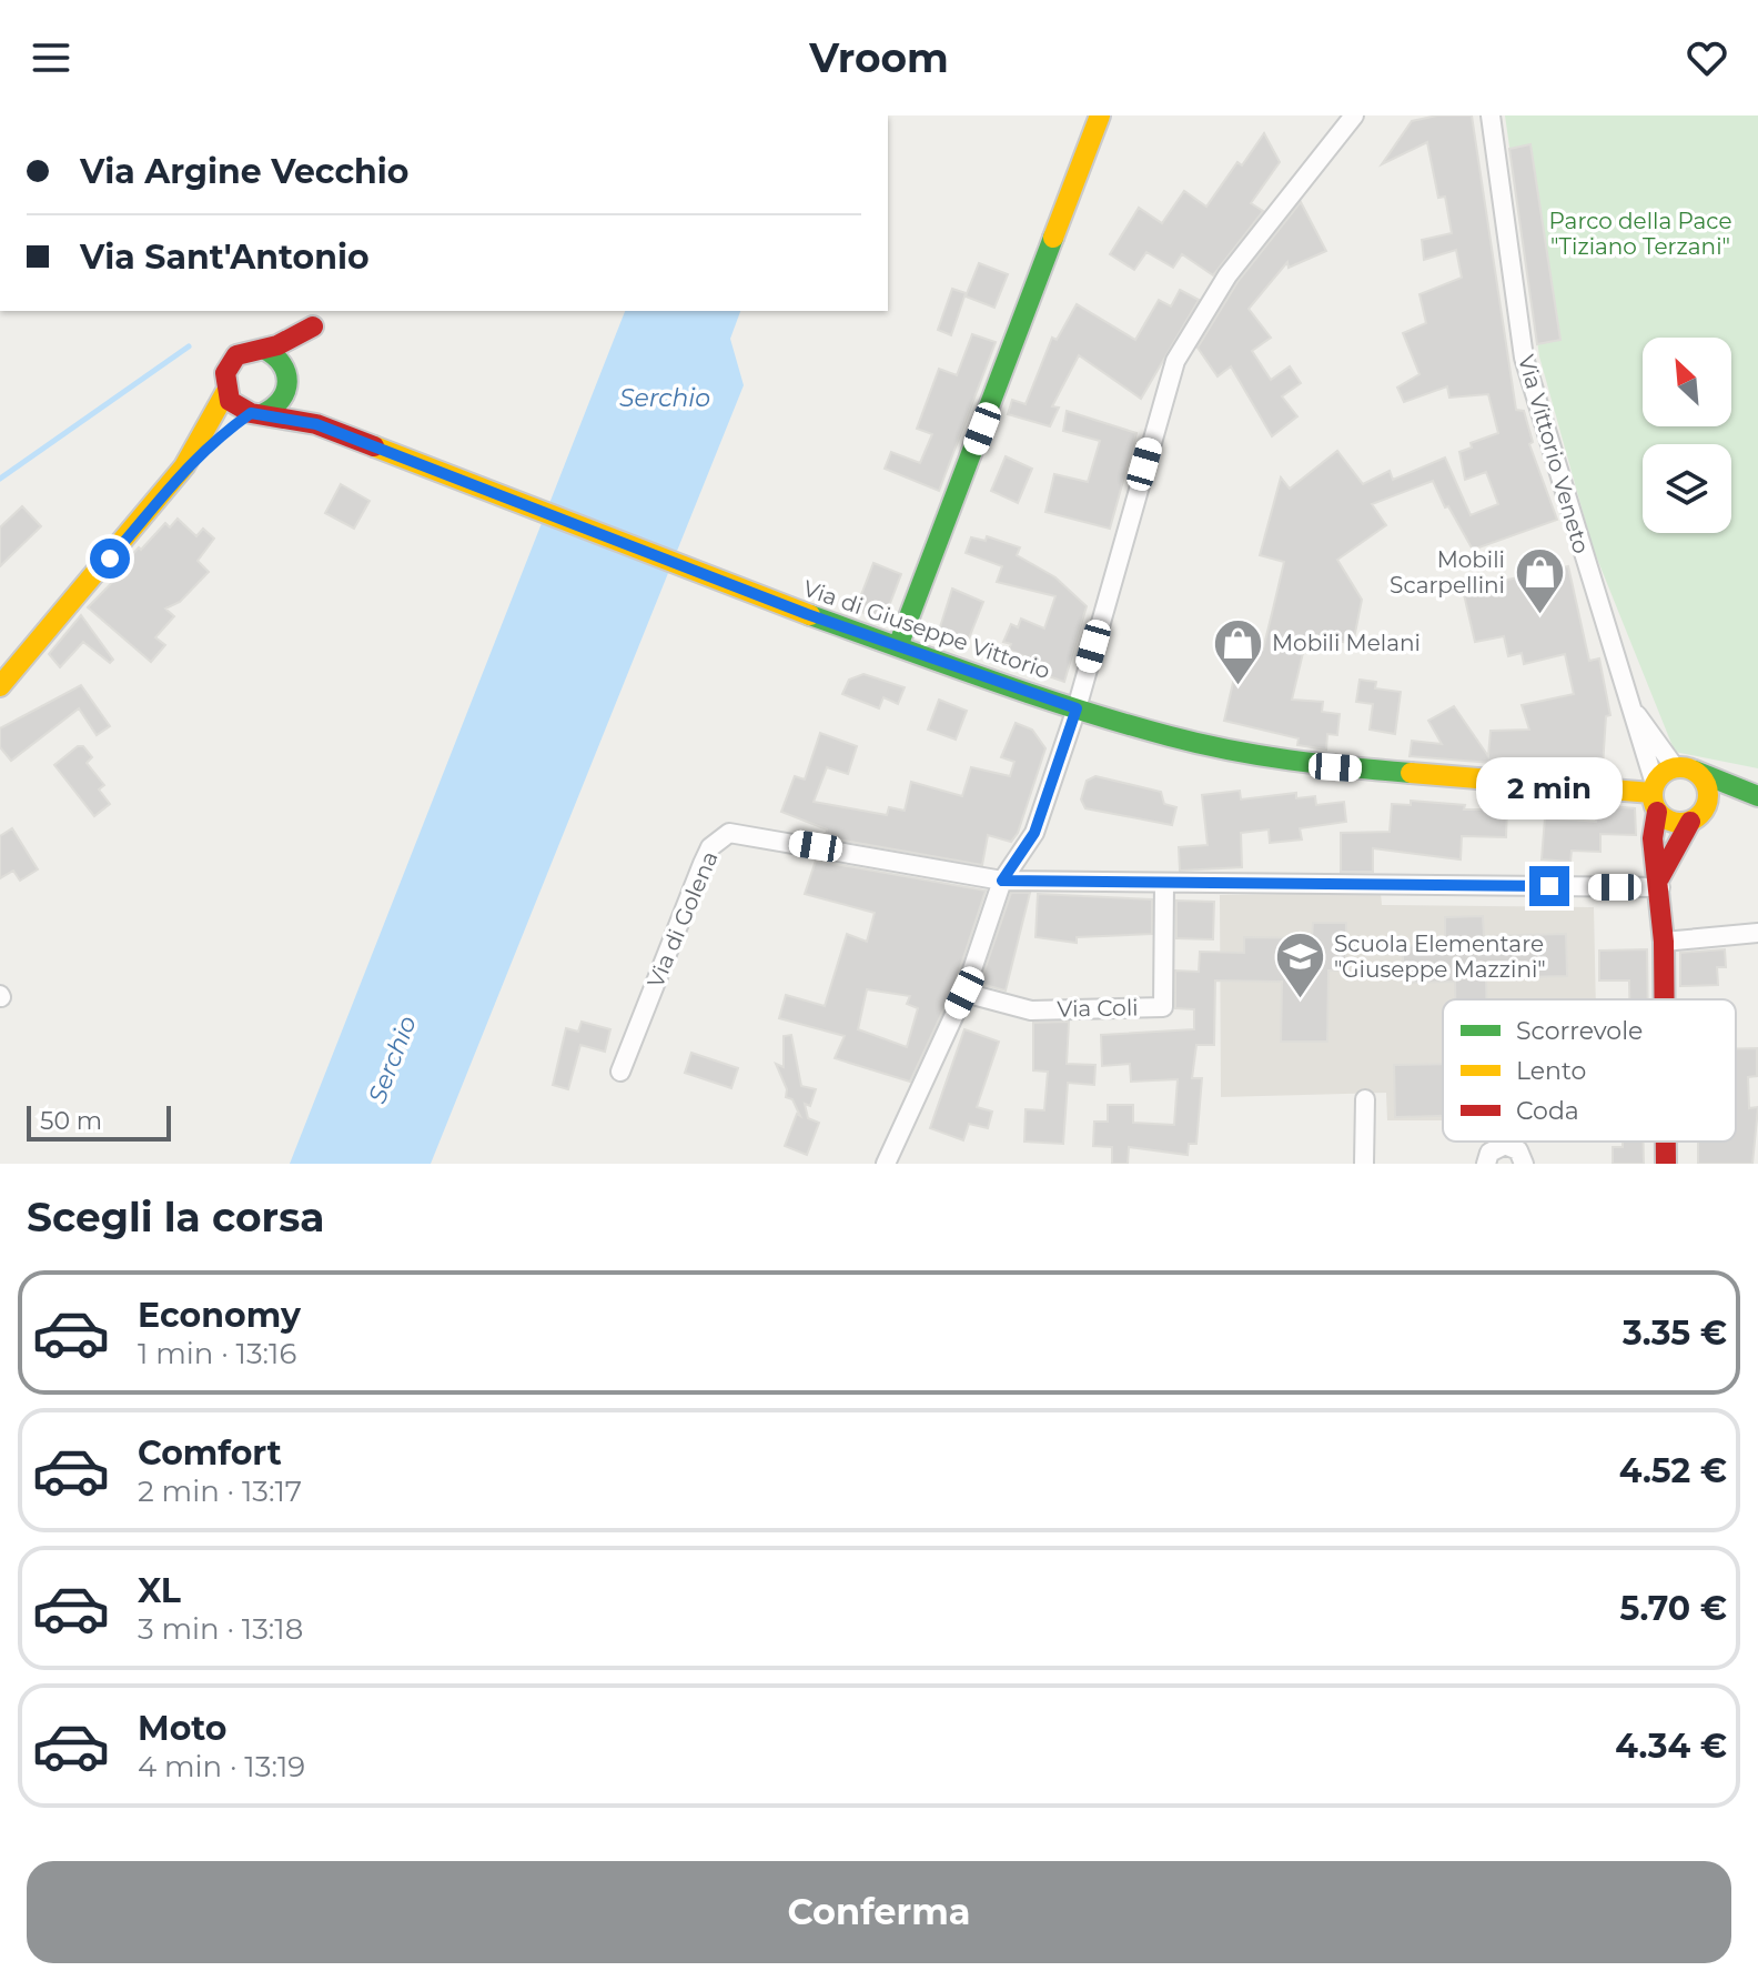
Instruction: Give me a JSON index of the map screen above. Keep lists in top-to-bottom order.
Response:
{
  "streets": {
    "main road": ["Via di Giuseppe Vittorio"],
    "street": ["Via Vittorio Veneto", "Via di Golena", "Via Coli"]
  },
  "crossings": [
    ["Via Vittorio Veneto", "Via di Giuseppe Vittorio"]
  ],
  "water": ["Serchio"],
  "parks": ["Parco della Pace \"Tiziano Terzani\""],
  "places": {
    "shop": ["Mobili Scarpellini", "Mobili Melani"],
    "school or university": ["Scuola Elementare \"Giuseppe Mazzini\""]
  },
  "legend": ["Scorrevole", "Lento", "Coda"],
  "scale_bar": "50 m",
  "north": "top left",
  "page": {
    "header": "Vroom",
    "banner": ["Via Argine Vecchio", "Via Sant'Antonio"],
    "bubble": "2 min",
    "scale": "50 m",
    "heading": "Scegli la corsa",
    "list": [
      {
        "name": "Economy",
        "note": "1 min · 13:16",
        "value": "3.35 €"
      },
      {
        "name": "Comfort",
        "note": "2 min · 13:17",
        "value": "4.52 €"
      },
      {
        "name": "XL",
        "note": "3 min · 13:18",
        "value": "5.70 €"
      },
      {
        "name": "Moto",
        "note": "4 min · 13:19",
        "value": "4.34 €"
      }
    ],
    "buttons": "Conferma"
  }
}
